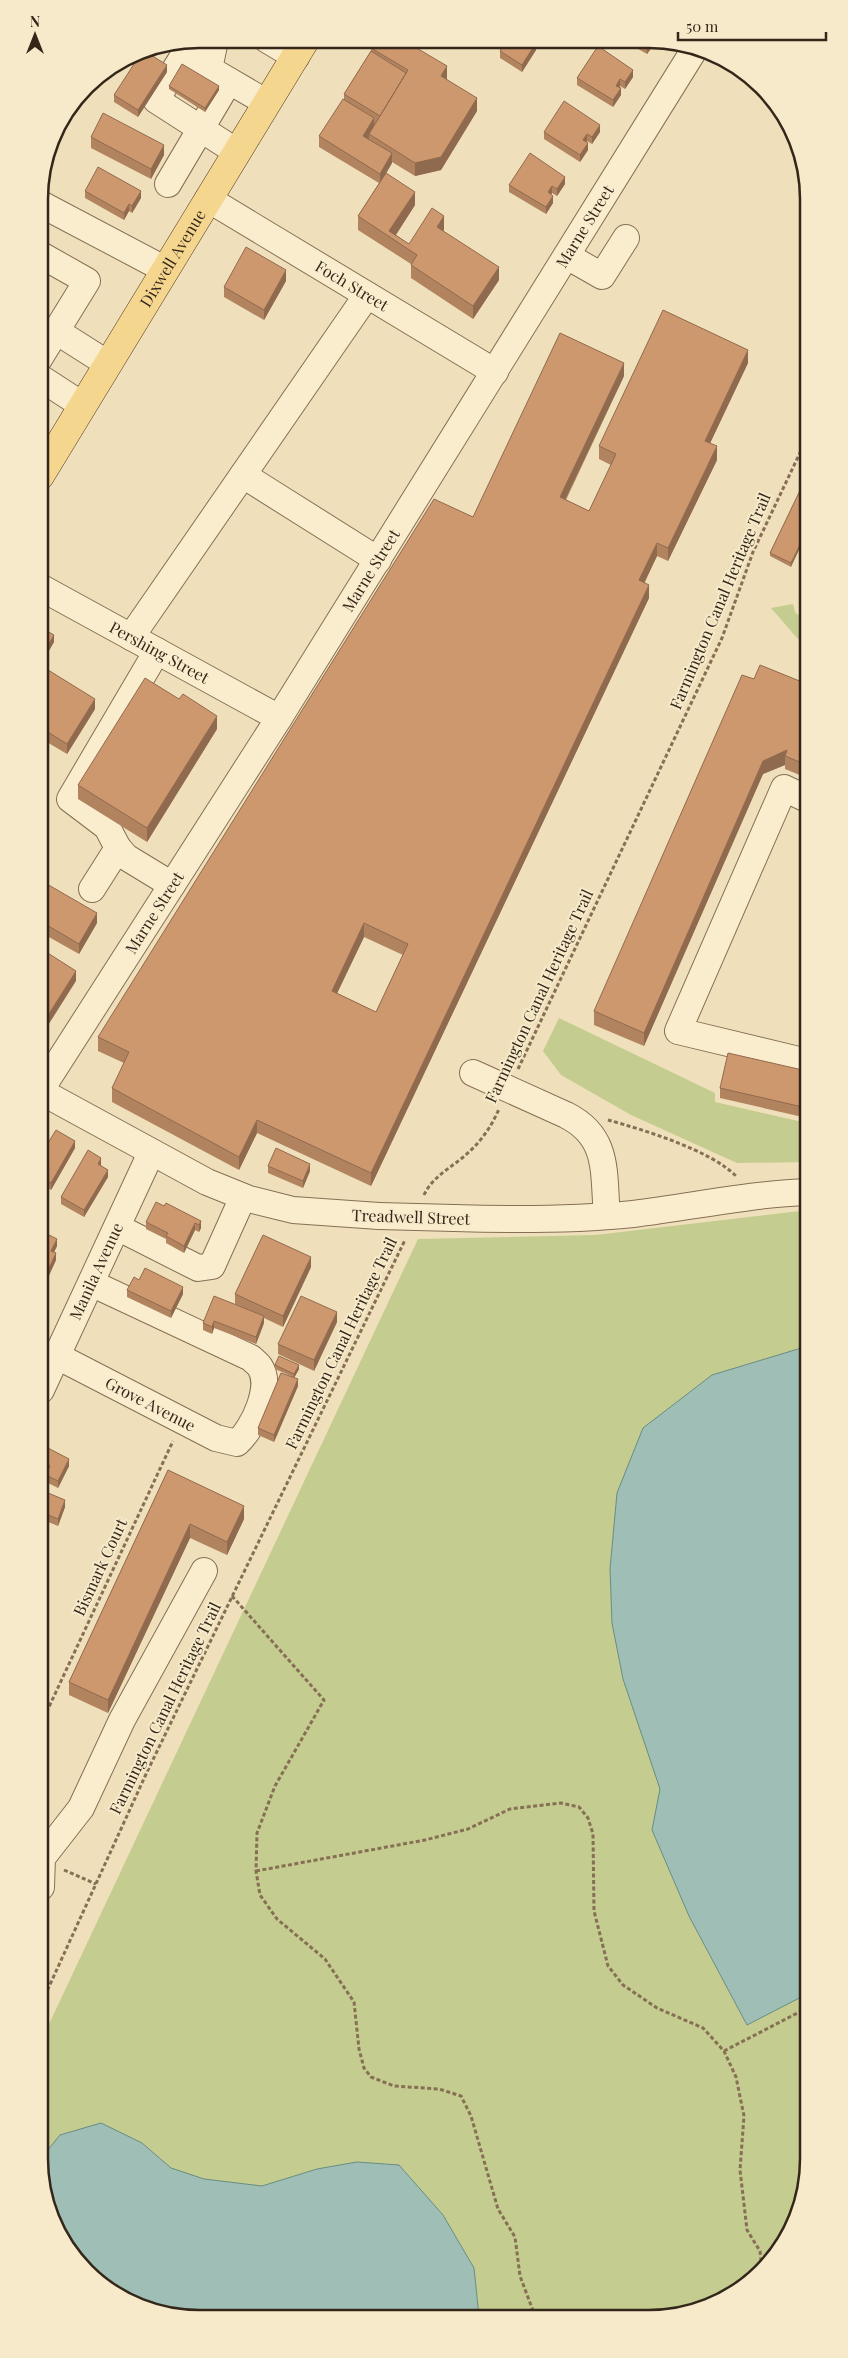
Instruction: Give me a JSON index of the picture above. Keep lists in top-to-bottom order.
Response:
{
  "streets": {
    "main road": ["Dixwell Avenue"],
    "street": [
      "Marne Street",
      "Foch Street",
      "Pershing Street",
      "Treadwell Street",
      "Manila Avenue",
      "Grove Avenue"
    ],
    "path": ["Farmington Canal Heritage Trail", "Bismark Court"]
  },
  "crossings": [
    ["Marne Street", "Foch Street"],
    ["Marne Street", "Pershing Street"],
    ["Dixwell Avenue", "Foch Street"],
    ["Treadwell Street", "Manila Avenue"],
    ["Manila Avenue", "Grove Avenue"],
    ["Grove Avenue", "Bismark Court"]
  ],
  "scale_bar": "50 m",
  "north": "top"
}
